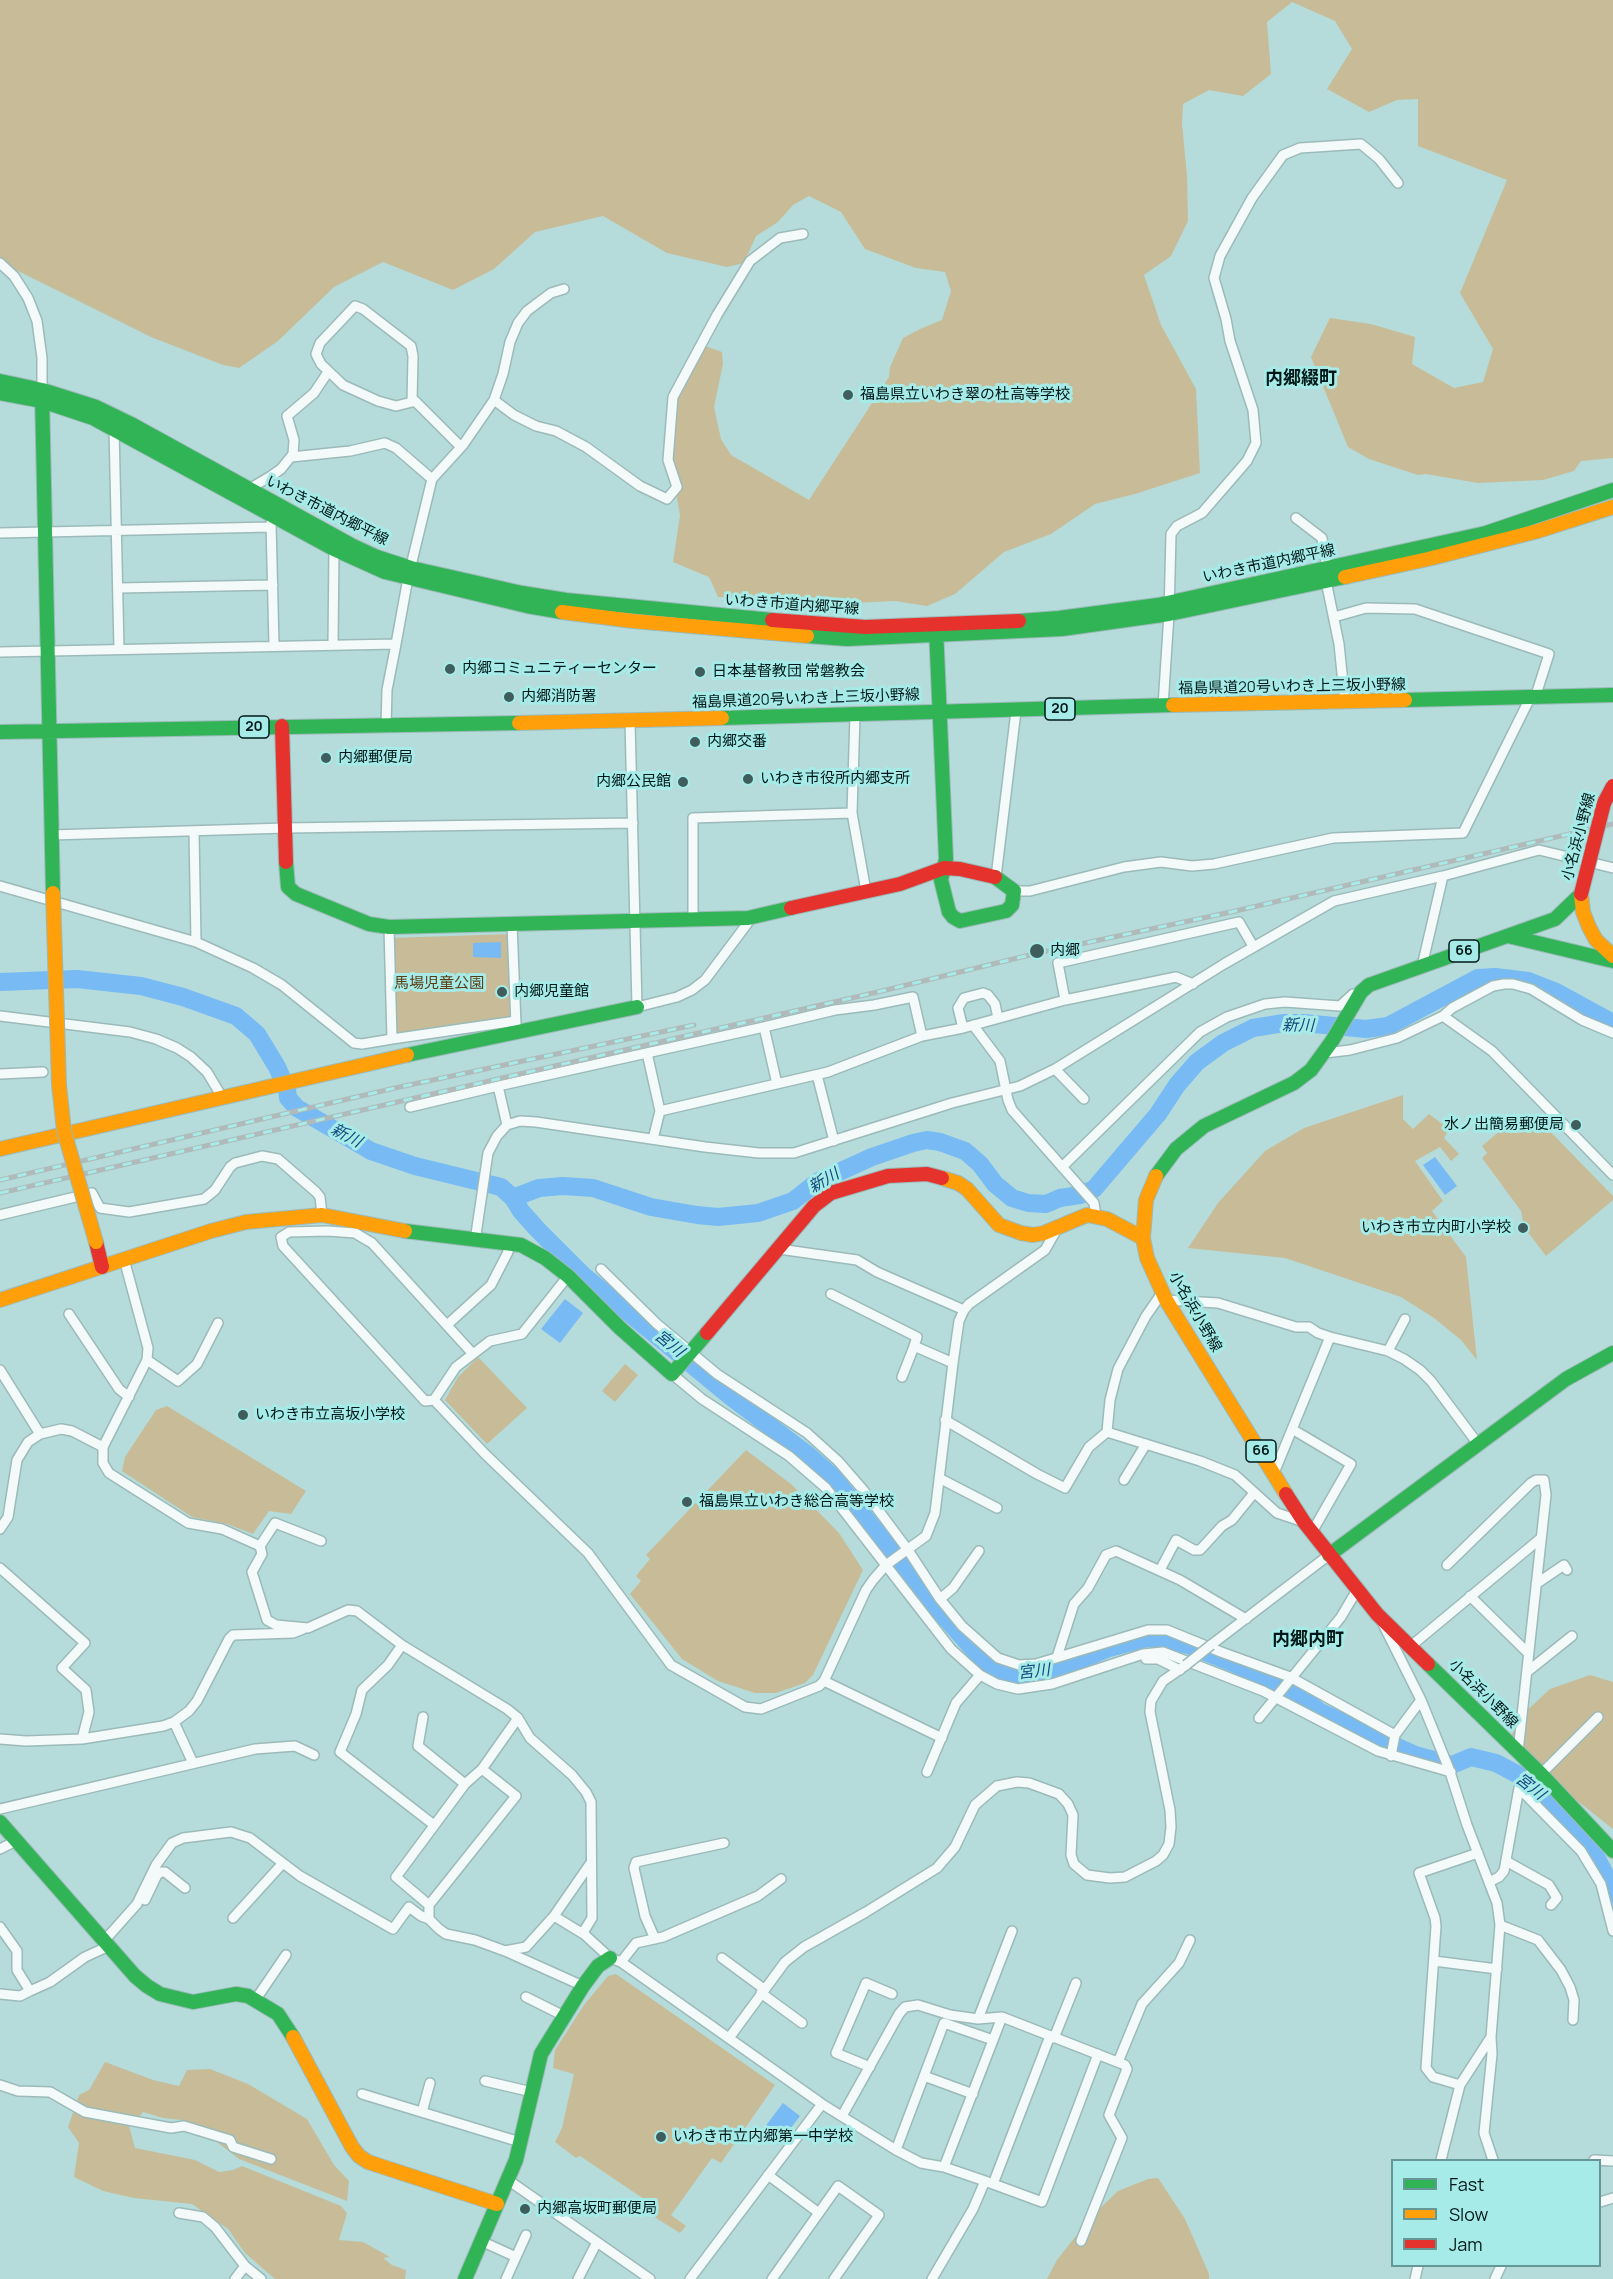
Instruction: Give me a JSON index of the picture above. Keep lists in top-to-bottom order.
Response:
{
  "streets": {
    "street": [
      "いわき市道内郷平線",
      "福島県道20号いわき上三坂小野線",
      "20",
      "小名浜小野線",
      "66"
    ]
  },
  "districts": ["内郷綴町", "内郷内町"],
  "water": ["新川", "宮川"],
  "parks": ["馬場児童公園"],
  "places": [
    "福島県立いわき翠の杜高等学校",
    "内郷コミュニティーセンター",
    "日本基督教団 常磐教会",
    "内郷消防署",
    "内郷交番",
    "内郷郵便局",
    "いわき市役所内郷支所",
    "内郷公民館",
    "内郷",
    "内郷児童館",
    "水ノ出簡易郵便局",
    "いわき市立内町小学校",
    "いわき市立高坂小学校",
    "福島県立いわき総合高等学校",
    "いわき市立内郷第一中学校",
    "内郷高坂町郵便局"
  ],
  "legend": ["Fast", "Slow", "Jam"]
}
